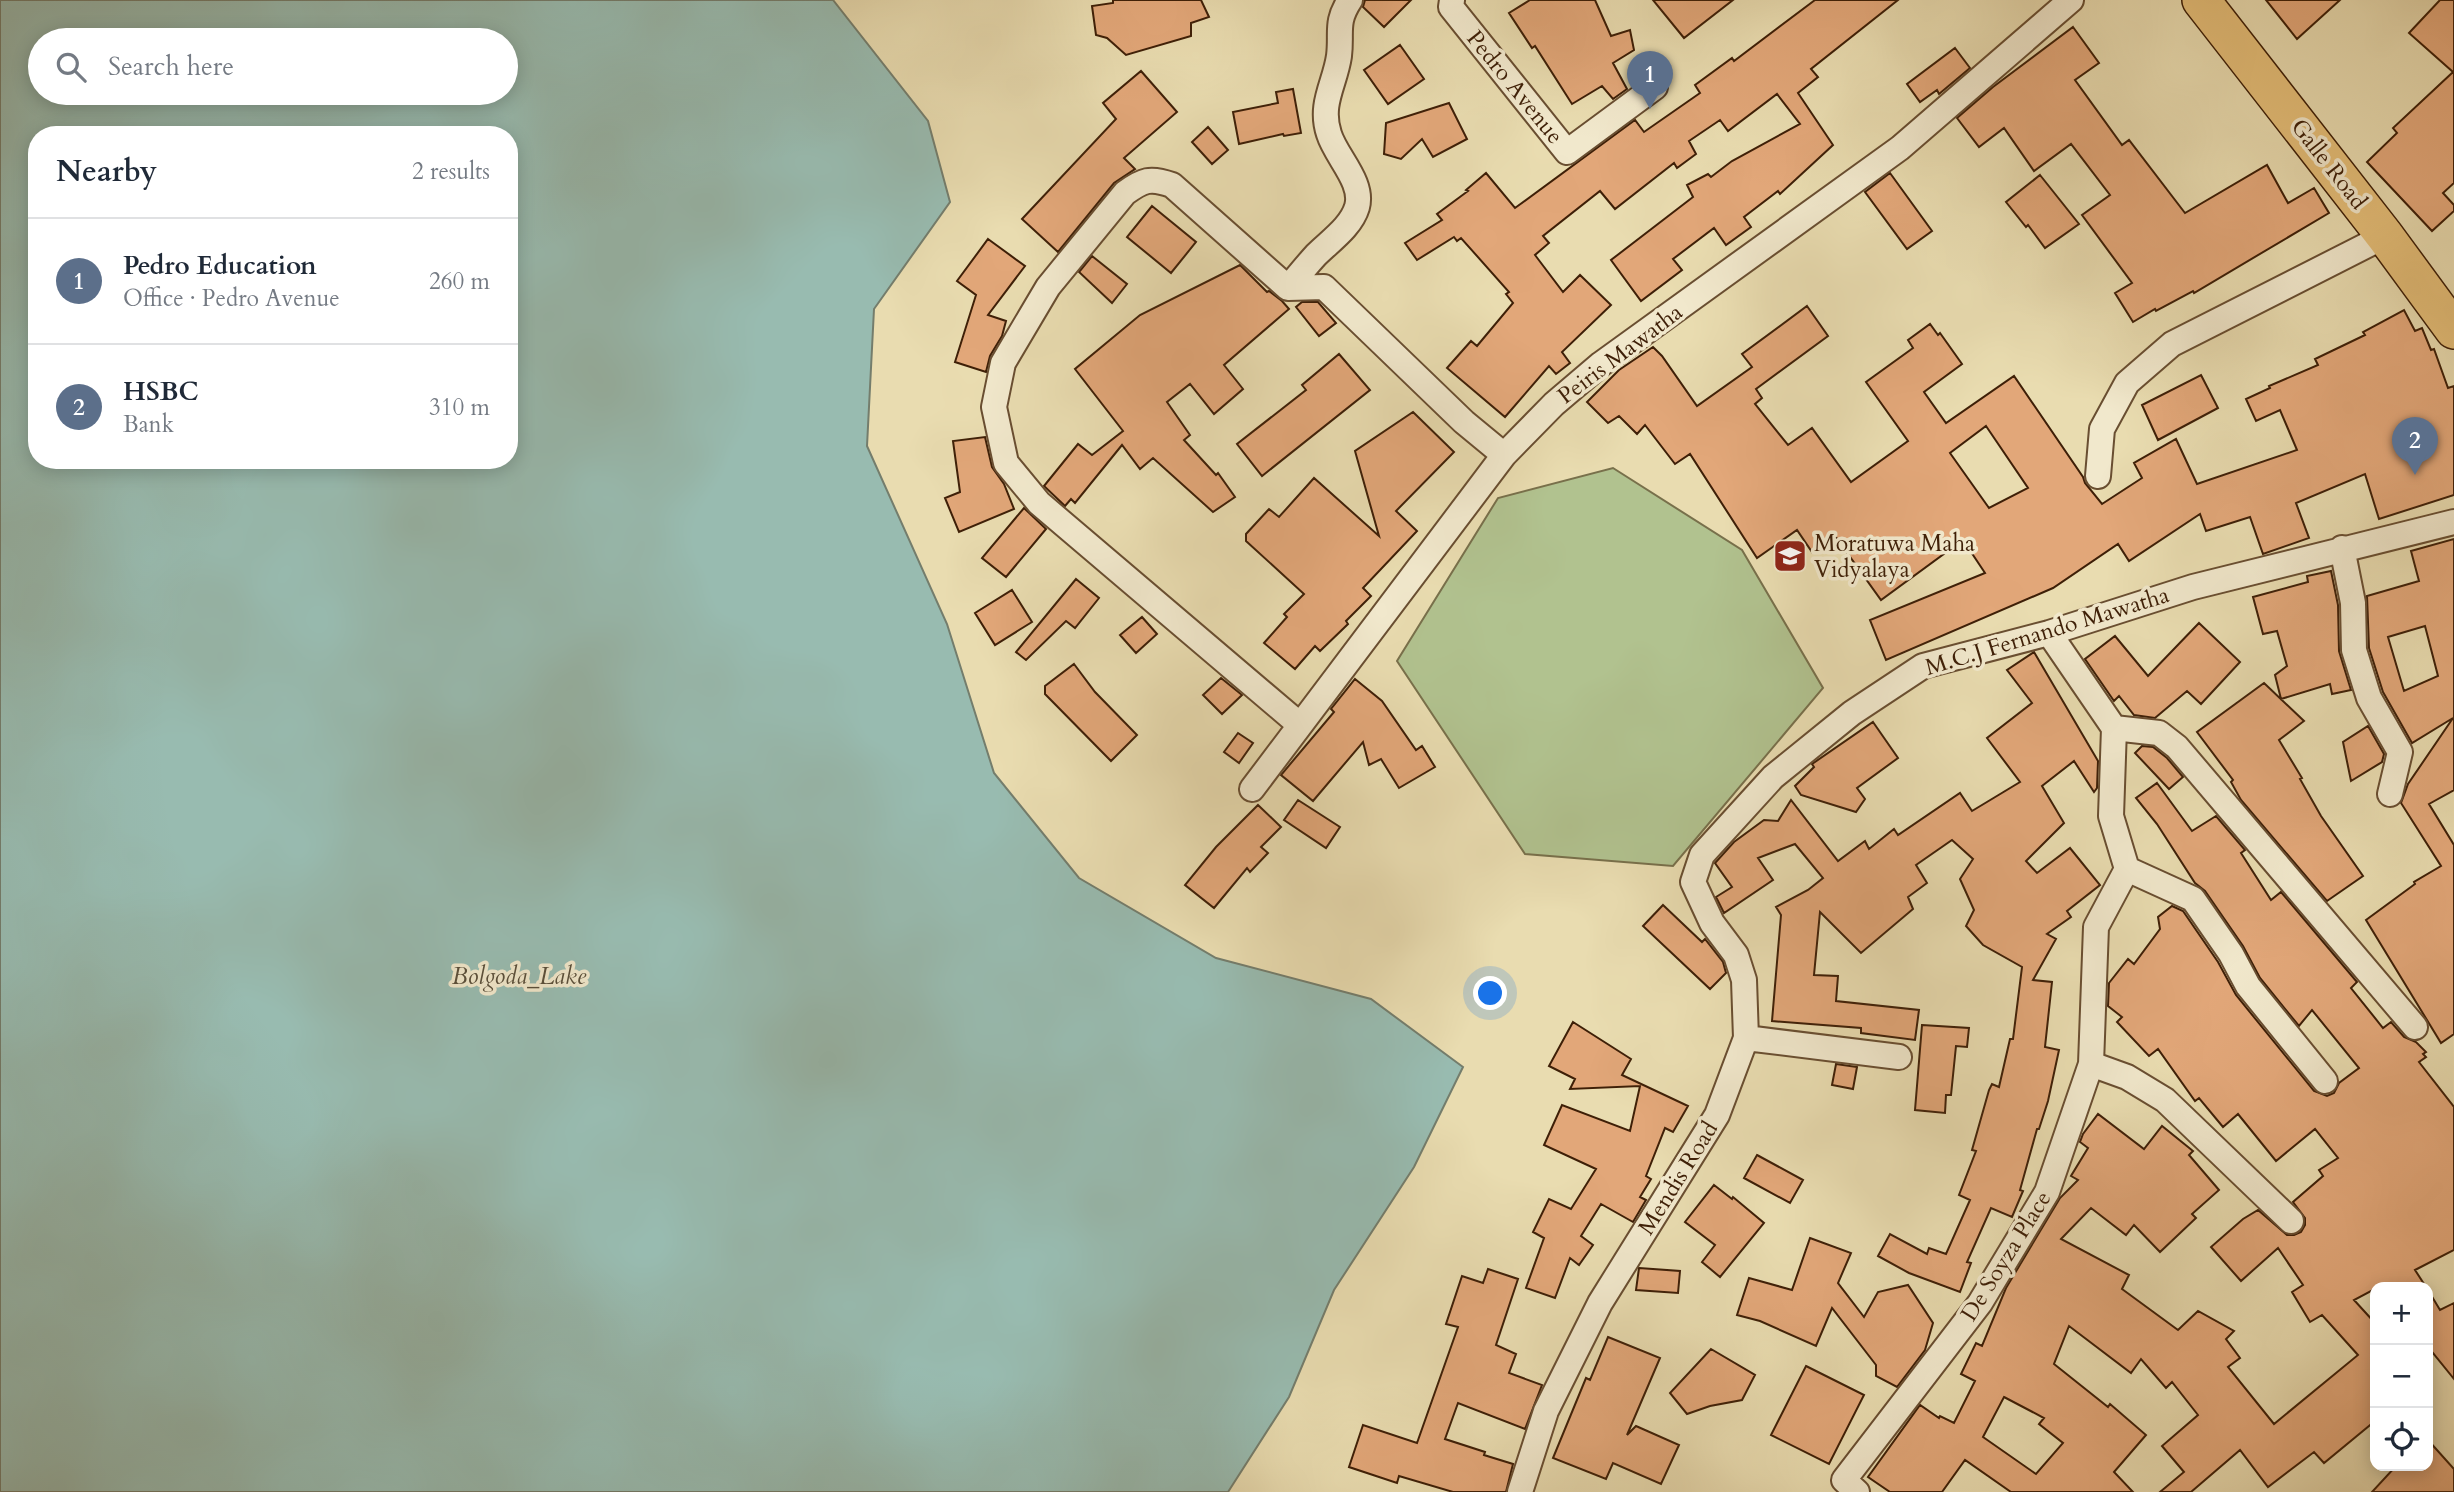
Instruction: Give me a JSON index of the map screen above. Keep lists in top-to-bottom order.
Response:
{
  "streets": {
    "highway": ["Galle Road"],
    "street": [
      "Pedro Avenue",
      "Peiris Mawatha",
      "M.C.J Fernando Mawatha",
      "Mendis Road",
      "De Soyza Place"
    ]
  },
  "crossings": [
    ["M.C.J Fernando Mawatha", "Mendis Road"]
  ],
  "water": ["Bolgoda_Lake"],
  "places": {
    "school or university": ["Moratuwa Maha Vidyalaya"]
  },
  "page": {
    "search": "Search here",
    "pins": ["1", "2"],
    "heading": ["Nearby", "2 results"],
    "list": [
      {
        "mark": "1",
        "name": "Pedro Education",
        "note": "Office · Pedro Avenue",
        "value": "260 m"
      },
      {
        "mark": "2",
        "name": "HSBC",
        "note": "Bank",
        "value": "310 m"
      }
    ],
    "map_buttons": ["+", "−"]
  }
}
